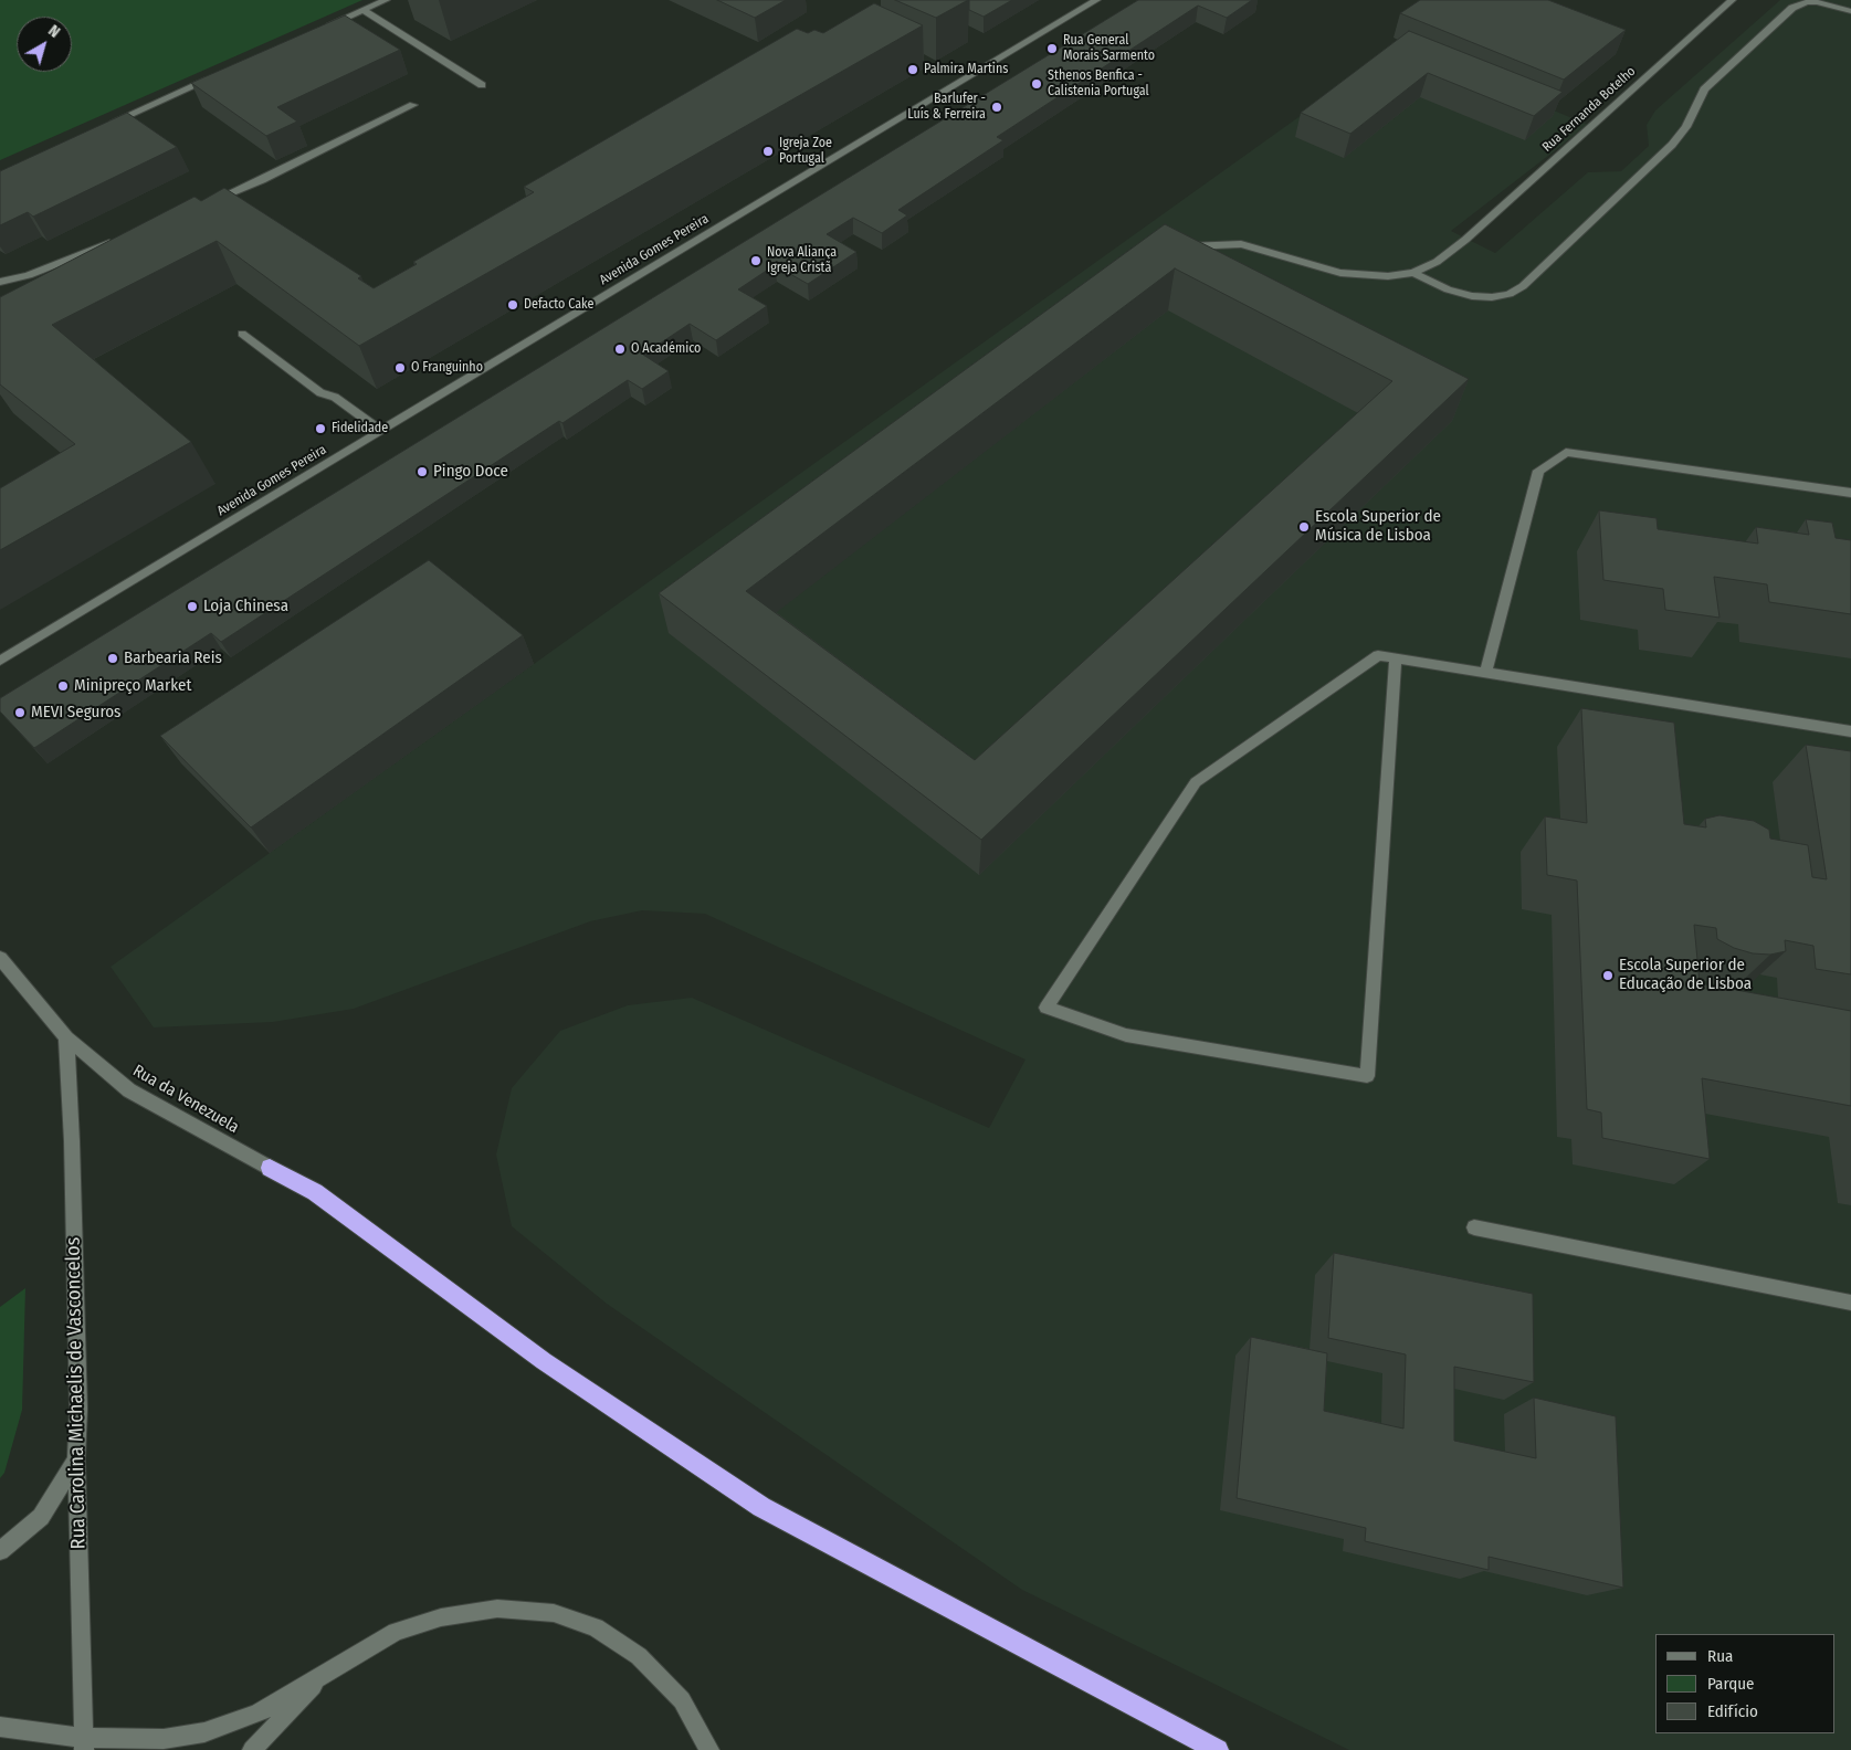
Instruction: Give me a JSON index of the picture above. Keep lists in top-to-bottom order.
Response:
{
  "streets": {
    "street": [
      "Rua Fernanda Botelho",
      "Avenida Gomes Pereira",
      "Rua da Venezuela",
      "Rua Carolina Michaelis de Vasconcelos"
    ]
  },
  "crossings": [
    ["Rua da Venezuela", "Rua Carolina Michaelis de Vasconcelos"]
  ],
  "places": [
    "Rua General Morais Sarmento",
    "Palmira Martins",
    "Sthenos Benfica - Calistenia Portugal",
    "Barlufer - Luís & Ferreira",
    "Igreja Zoe Portugal",
    "Nova Aliança Igreja Cristã",
    "Defacto Cake",
    "O Académico",
    "O Franguinho",
    "Fidelidade",
    "Pingo Doce",
    "Escola Superior de Música de Lisboa",
    "Loja Chinesa",
    "Barbearia Reis",
    "Minipreço Market",
    "MEVI Seguros",
    "Escola Superior de Educação de Lisboa"
  ],
  "legend": ["Rua", "Parque", "Edifício"],
  "north": "top right"
}
